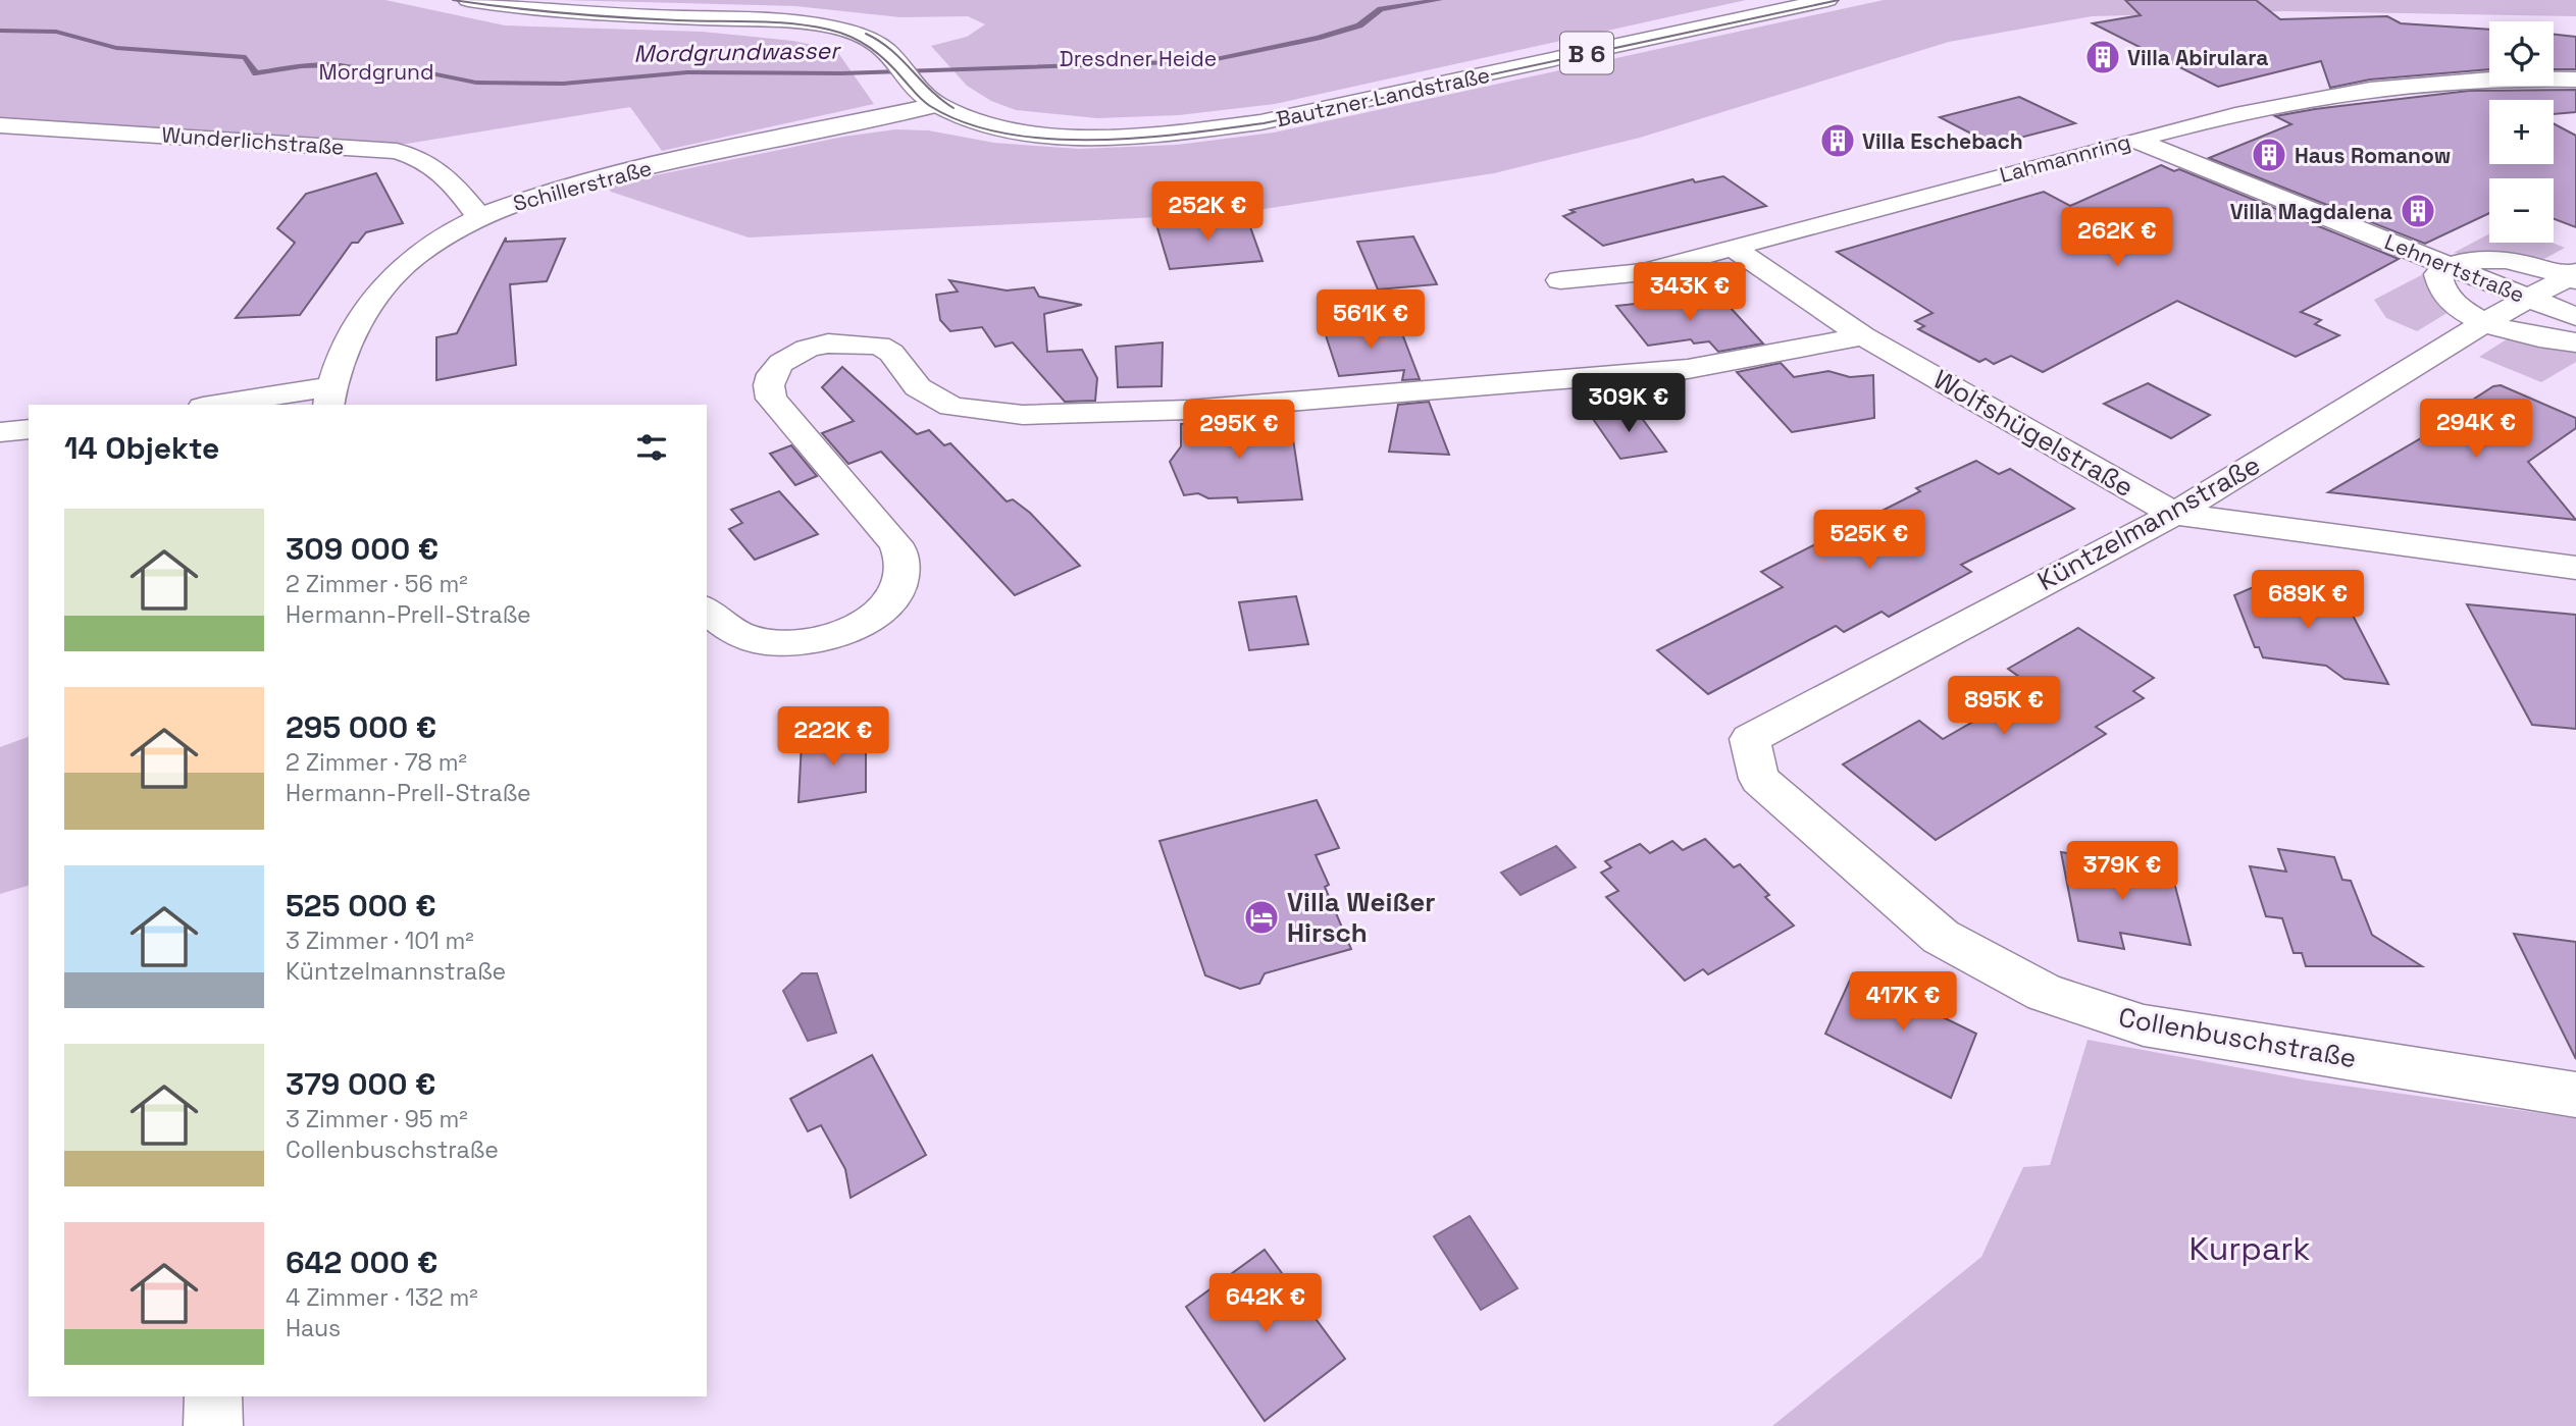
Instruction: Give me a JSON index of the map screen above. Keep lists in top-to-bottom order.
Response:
{
  "streets": {
    "street": [
      "B 6",
      "Bautzner Landstraße",
      "Wunderlichstraße",
      "Lahmannring",
      "Schillerstraße",
      "Lehnertstraße",
      "Wolfshügelstraße",
      "Küntzelmannstraße",
      "Collenbuschstraße"
    ]
  },
  "crossings": [
    ["B 6", "Bautzner Landstraße"],
    ["B 6", "Schillerstraße"],
    ["Bautzner Landstraße", "Schillerstraße"],
    ["Wunderlichstraße", "Schillerstraße"],
    ["Lahmannring", "Lehnertstraße"],
    ["Lahmannring", "Wolfshügelstraße"],
    ["Lehnertstraße", "Küntzelmannstraße"],
    ["Wolfshügelstraße", "Küntzelmannstraße"],
    ["Küntzelmannstraße", "Collenbuschstraße"]
  ],
  "water": ["Mordgrundwasser"],
  "parks": ["Dresdner Heide", "Mordgrund", "Kurpark"],
  "places": {
    "building": [
      "Villa Abirulara",
      "Villa Eschebach",
      "Haus Romanow",
      "Villa Magdalena"
    ],
    "hotel": ["Villa Weißer Hirsch"]
  },
  "page": {
    "map_buttons": ["+", "−"],
    "price": [
      "252K €",
      "262K €",
      "343K €",
      "561K €",
      "309K €",
      "294K €",
      "295K €",
      "525K €",
      "689K €",
      "895K €",
      "222K €",
      "379K €",
      "417K €",
      "642K €"
    ],
    "heading": "14 Objekte",
    "list": [
      {
        "name": "309 000 €",
        "note": "2 Zimmer · 56 m² · Hermann-Prell-Straße"
      },
      {
        "name": "295 000 €",
        "note": "2 Zimmer · 78 m² · Hermann-Prell-Straße"
      },
      {
        "name": "525 000 €",
        "note": "3 Zimmer · 101 m² · Küntzelmannstraße"
      },
      {
        "name": "379 000 €",
        "note": "3 Zimmer · 95 m² · Collenbuschstraße"
      },
      {
        "name": "642 000 €",
        "note": "4 Zimmer · 132 m² · Haus"
      }
    ]
  }
}
